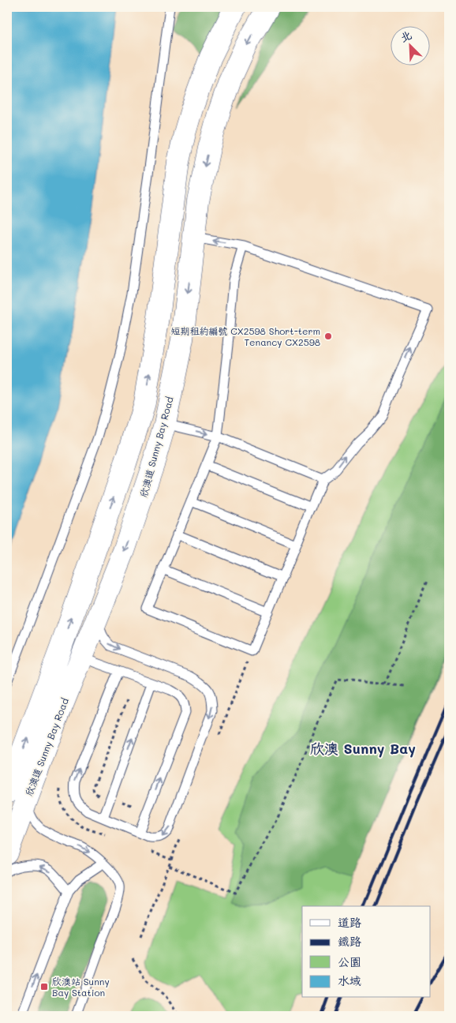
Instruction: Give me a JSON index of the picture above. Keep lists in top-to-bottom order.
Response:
{
  "streets": {
    "main road": ["欣澳道 Sunny Bay Road"]
  },
  "districts": ["欣澳 Sunny Bay"],
  "places": {
    "other": ["短期租約編號 CX2598 Short-term Tenancy CX2598"],
    "transit": ["欣澳站 Sunny Bay Station"]
  },
  "legend": [
    "道路",
    "鐵路",
    "公園",
    "水域"
  ],
  "north": "top left"
}
